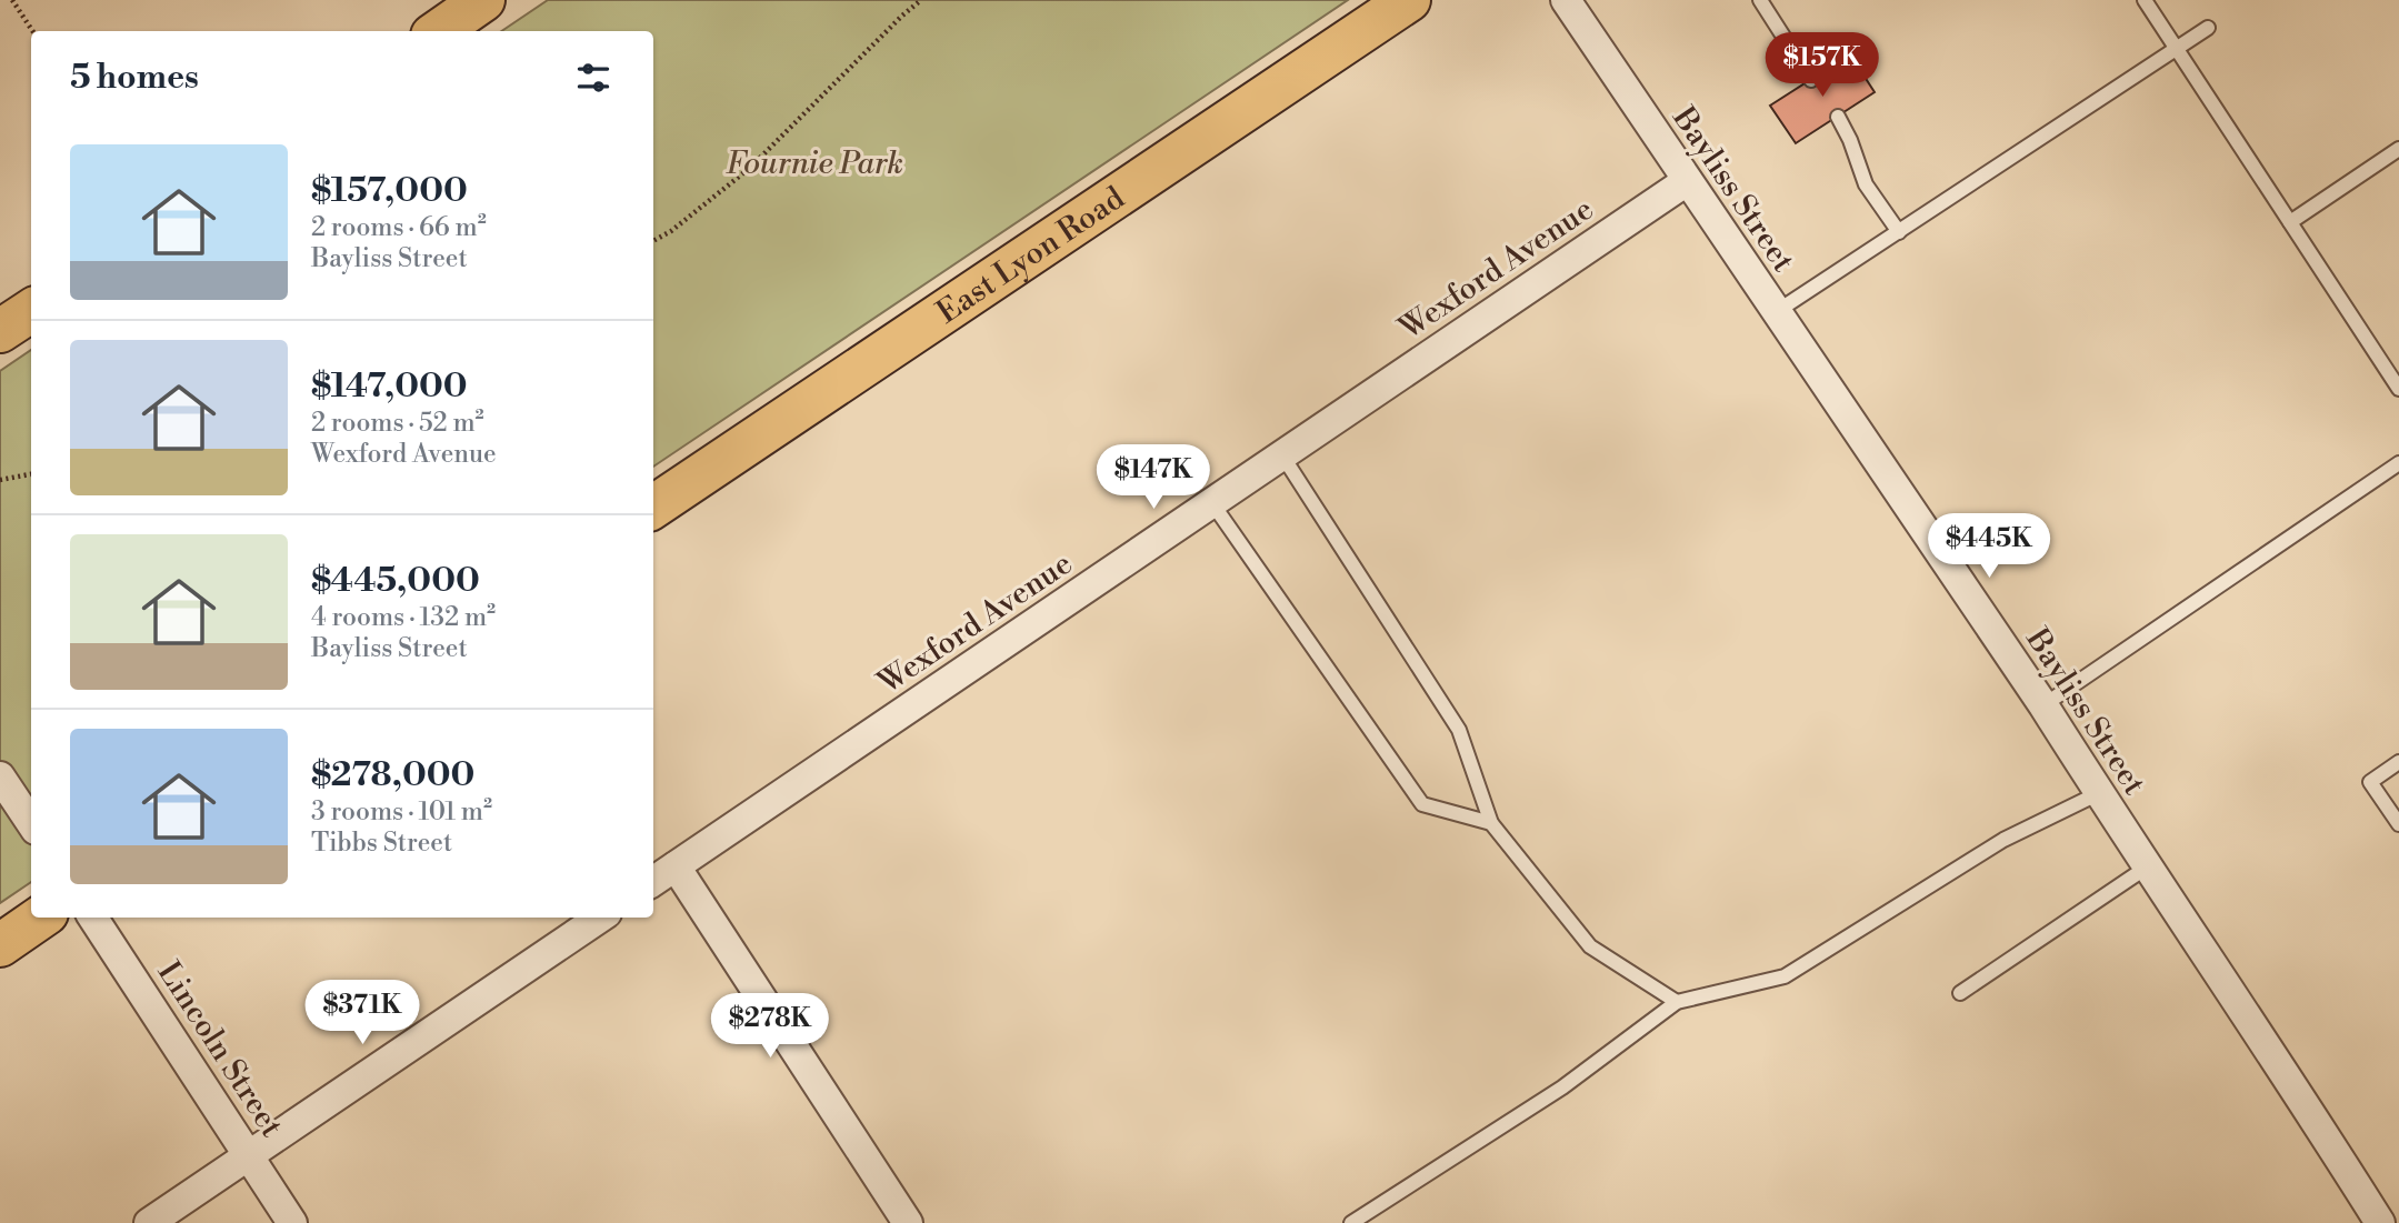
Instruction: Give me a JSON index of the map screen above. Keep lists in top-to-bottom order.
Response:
{
  "streets": {
    "highway": ["East Lyon Road"],
    "street": ["Bayliss Street", "Wexford Avenue", "Lincoln Street"]
  },
  "crossings": [
    ["Bayliss Street", "Wexford Avenue"]
  ],
  "parks": ["Fournie Park"],
  "page": {
    "heading": "5 homes",
    "price": [
      "$157K",
      "$147K",
      "$445K",
      "$371K",
      "$278K"
    ],
    "list": [
      {
        "name": "$157,000",
        "note": "2 rooms · 66 m² · Bayliss Street"
      },
      {
        "name": "$147,000",
        "note": "2 rooms · 52 m² · Wexford Avenue"
      },
      {
        "name": "$445,000",
        "note": "4 rooms · 132 m² · Bayliss Street"
      },
      {
        "name": "$278,000",
        "note": "3 rooms · 101 m² · Tibbs Street"
      }
    ]
  }
}
